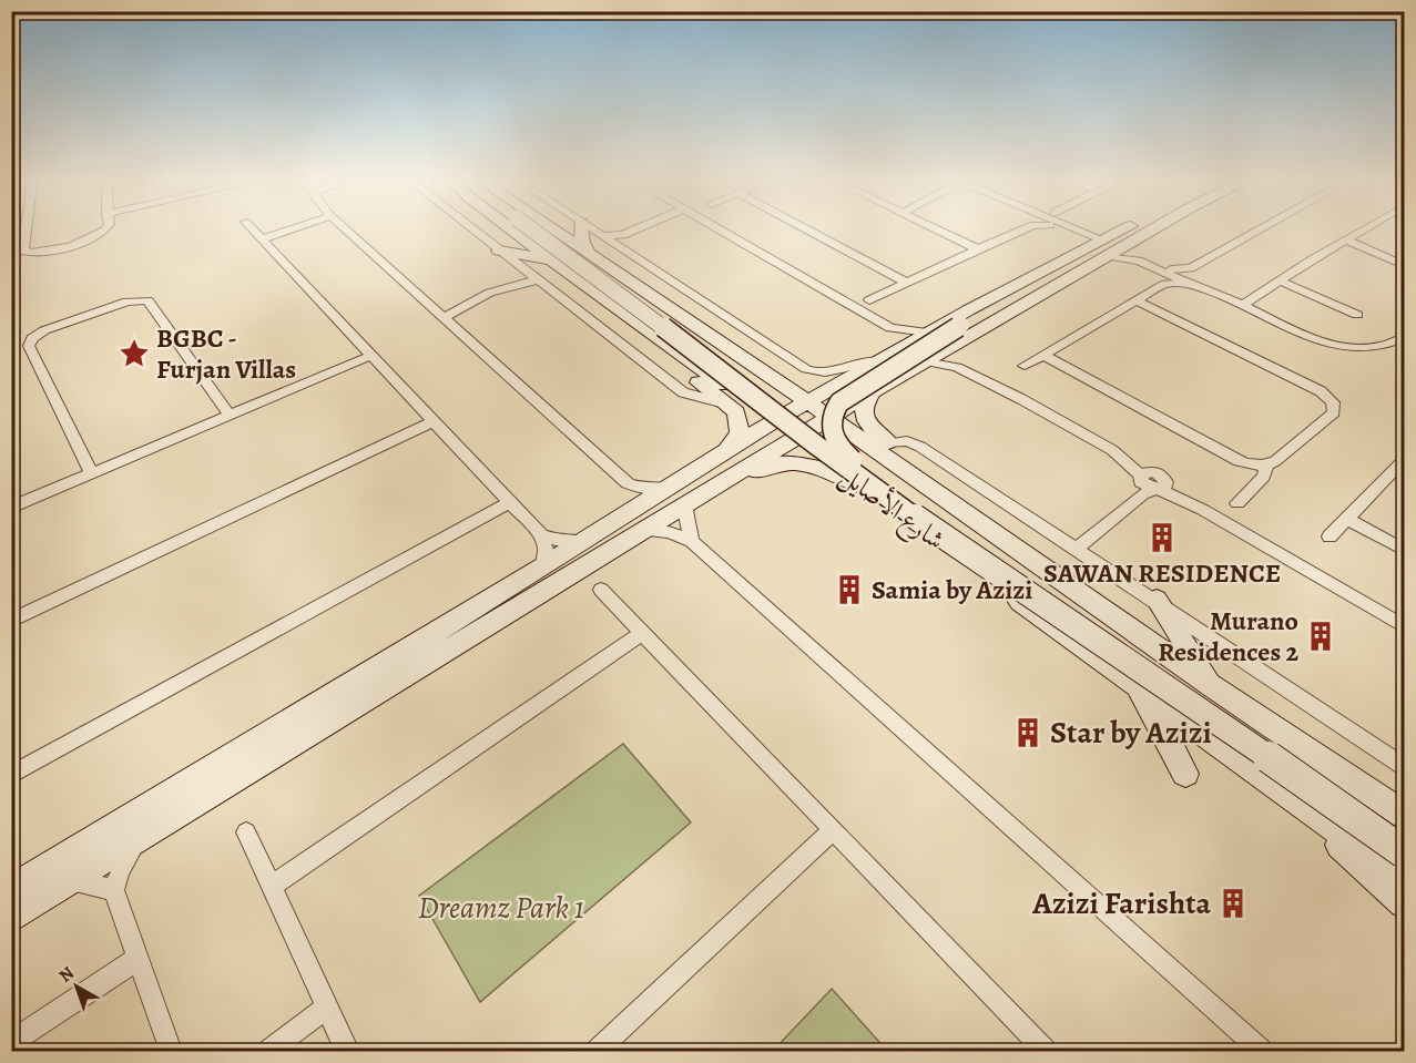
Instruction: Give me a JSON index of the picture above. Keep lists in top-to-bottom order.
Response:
{
  "streets": {
    "main road": ["شارع الأصايل"]
  },
  "parks": ["Dreamz Park 1"],
  "places": {
    "place": ["BGBC - Furjan Villas"],
    "building": [
      "SAWAN RESIDENCE",
      "Samia by Azizi",
      "Murano Residences 2",
      "Star by Azizi",
      "Azizi Farishta"
    ]
  },
  "north": "top left"
}
